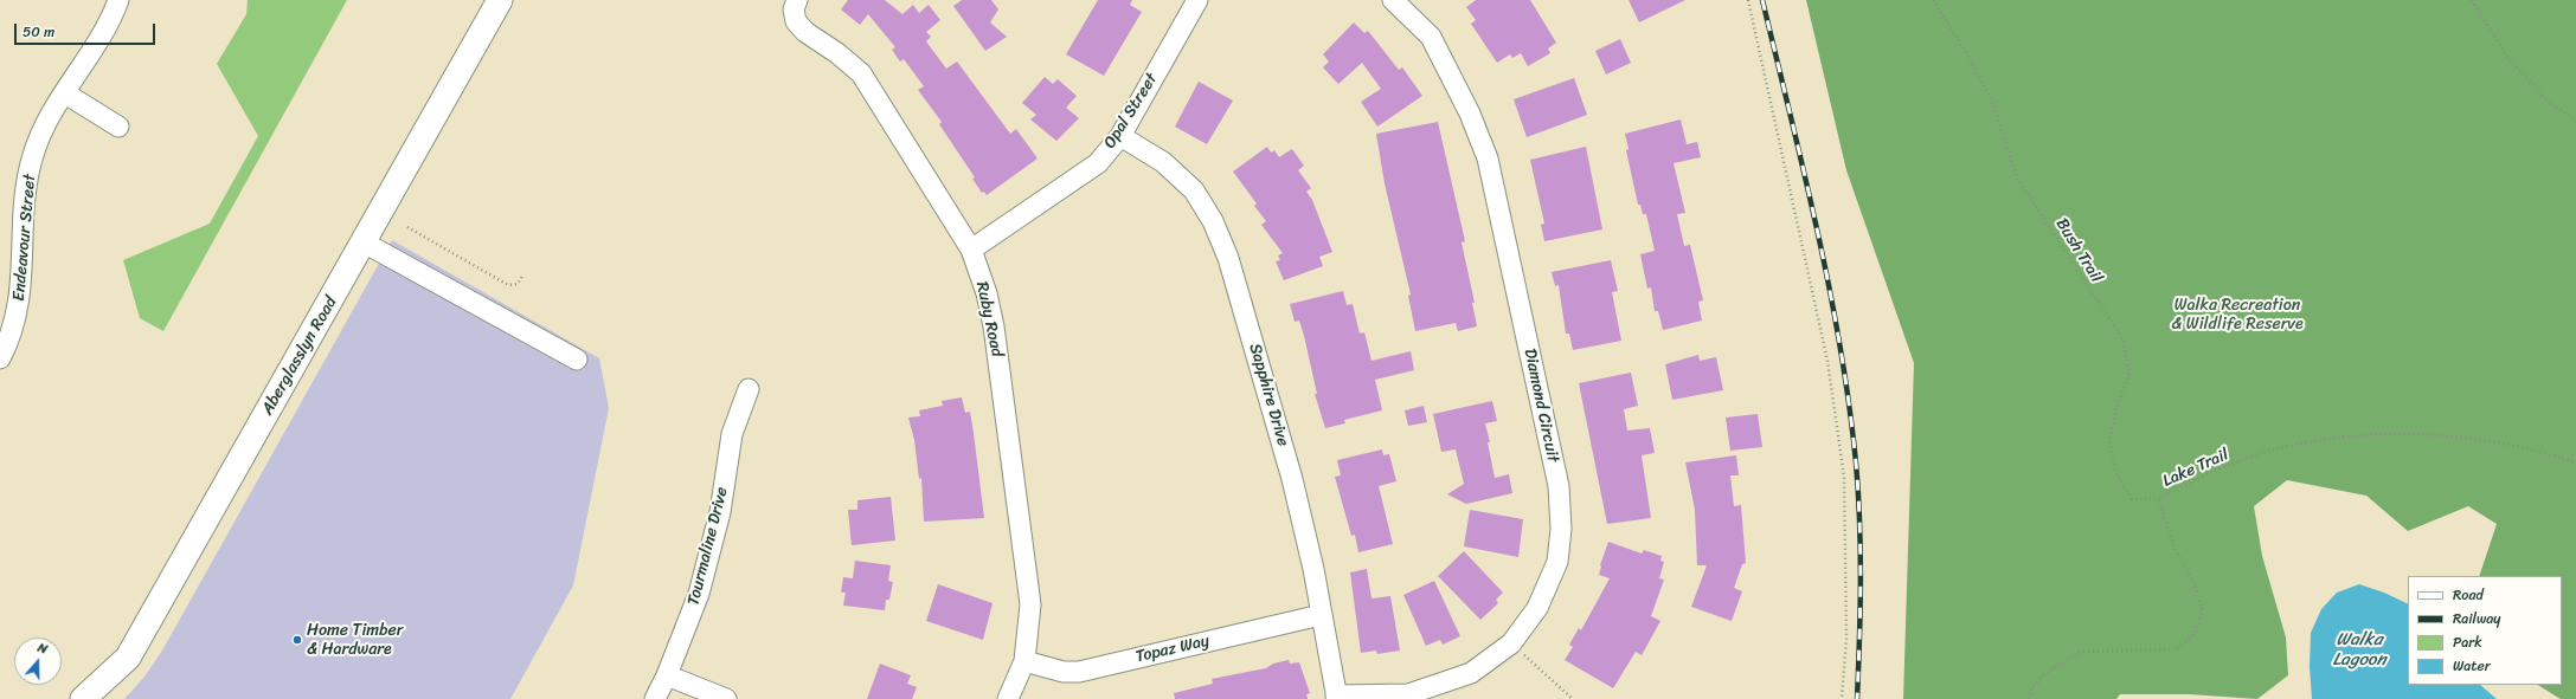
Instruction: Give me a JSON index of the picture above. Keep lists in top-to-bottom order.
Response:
{
  "streets": {
    "main road": ["Aberglasslyn Road"],
    "street": [
      "Opal Street",
      "Endeavour Street",
      "Ruby Road",
      "Sapphire Drive",
      "Diamond Circuit",
      "Tourmaline Drive",
      "Topaz Way"
    ],
    "path": ["Bush Trail", "Lake Trail"]
  },
  "crossings": [
    ["Opal Street", "Ruby Road"],
    ["Opal Street", "Sapphire Drive"],
    ["Bush Trail", "Lake Trail"],
    ["Ruby Road", "Topaz Way"],
    ["Sapphire Drive", "Diamond Circuit"],
    ["Sapphire Drive", "Topaz Way"]
  ],
  "water": ["Walka Lagoon"],
  "parks": ["Walka Recreation & Wildlife Reserve"],
  "places": ["Home Timber & Hardware"],
  "legend": [
    "Road",
    "Railway",
    "Park",
    "Water"
  ],
  "scale_bar": "50 m",
  "north": "top"
}
